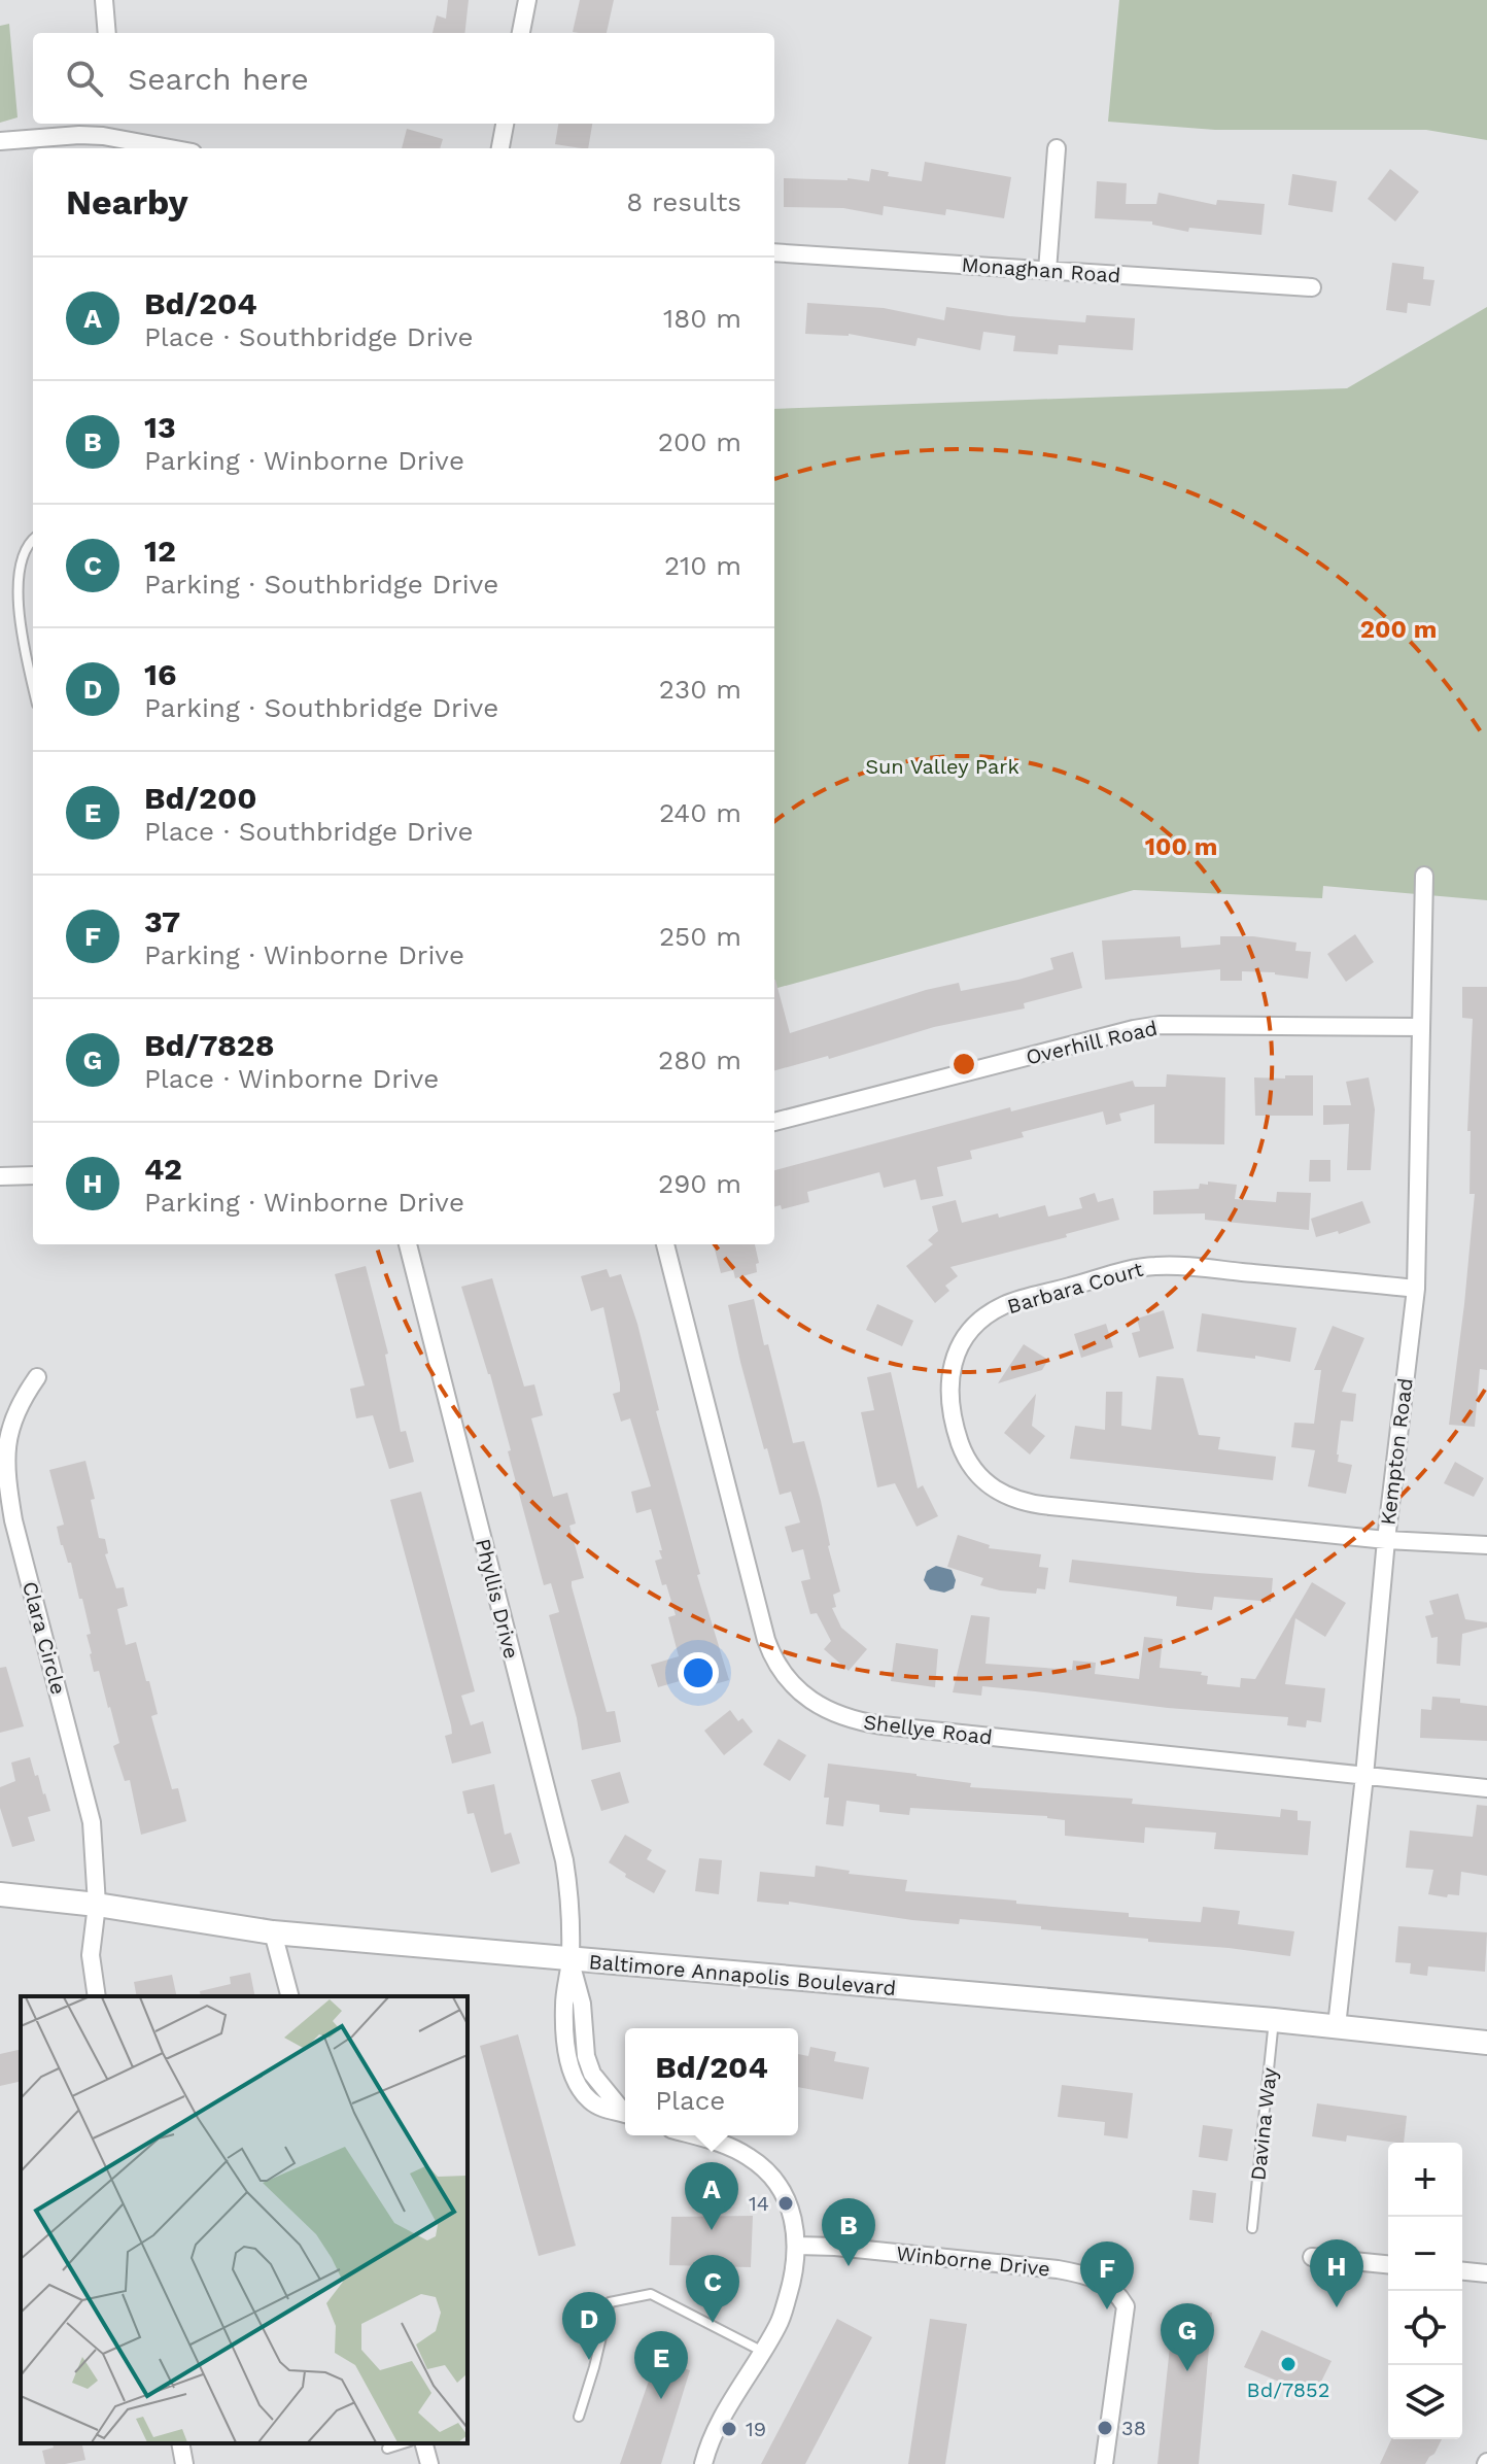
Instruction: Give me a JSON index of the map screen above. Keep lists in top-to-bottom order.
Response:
{
  "streets": {
    "main road": ["Baltimore Annapolis Boulevard"],
    "street": [
      "Monaghan Road",
      "Overhill Road",
      "Barbara Court",
      "Kempton Road",
      "Phyllis Drive",
      "Clara Circle",
      "Shellye Road",
      "Winborne Drive"
    ],
    "lane": ["Davina Way"]
  },
  "crossings": [
    ["Overhill Road", "Kempton Road"],
    ["Barbara Court", "Kempton Road"],
    ["Kempton Road", "Shellye Road"],
    ["Kempton Road", "Baltimore Annapolis Boulevard"],
    ["Phyllis Drive", "Baltimore Annapolis Boulevard"],
    ["Clara Circle", "Baltimore Annapolis Boulevard"],
    ["Baltimore Annapolis Boulevard", "Davina Way"]
  ],
  "parks": ["Sun Valley Park"],
  "places": [
    "14",
    "Bd/7852",
    "38",
    "19"
  ],
  "page": {
    "search": "Search here",
    "heading": ["Nearby", "8 results"],
    "list": [
      {
        "mark": "A",
        "name": "Bd/204",
        "note": "Place · Southbridge Drive",
        "value": "180 m"
      },
      {
        "mark": "B",
        "name": "13",
        "note": "Parking · Winborne Drive",
        "value": "200 m"
      },
      {
        "mark": "C",
        "name": "12",
        "note": "Parking · Southbridge Drive",
        "value": "210 m"
      },
      {
        "mark": "D",
        "name": "16",
        "note": "Parking · Southbridge Drive",
        "value": "230 m"
      },
      {
        "mark": "E",
        "name": "Bd/200",
        "note": "Place · Southbridge Drive",
        "value": "240 m"
      },
      {
        "mark": "F",
        "name": "37",
        "note": "Parking · Winborne Drive",
        "value": "250 m"
      },
      {
        "mark": "G",
        "name": "Bd/7828",
        "note": "Place · Winborne Drive",
        "value": "280 m"
      },
      {
        "mark": "H",
        "name": "42",
        "note": "Parking · Winborne Drive",
        "value": "290 m"
      }
    ],
    "popup": ["Bd/204", "Place"],
    "map_buttons": ["+", "−"],
    "pins": [
      "A",
      "B",
      "H",
      "F",
      "C",
      "D",
      "G",
      "E"
    ]
  },
  "rings": ["200 m", "100 m"]
}
